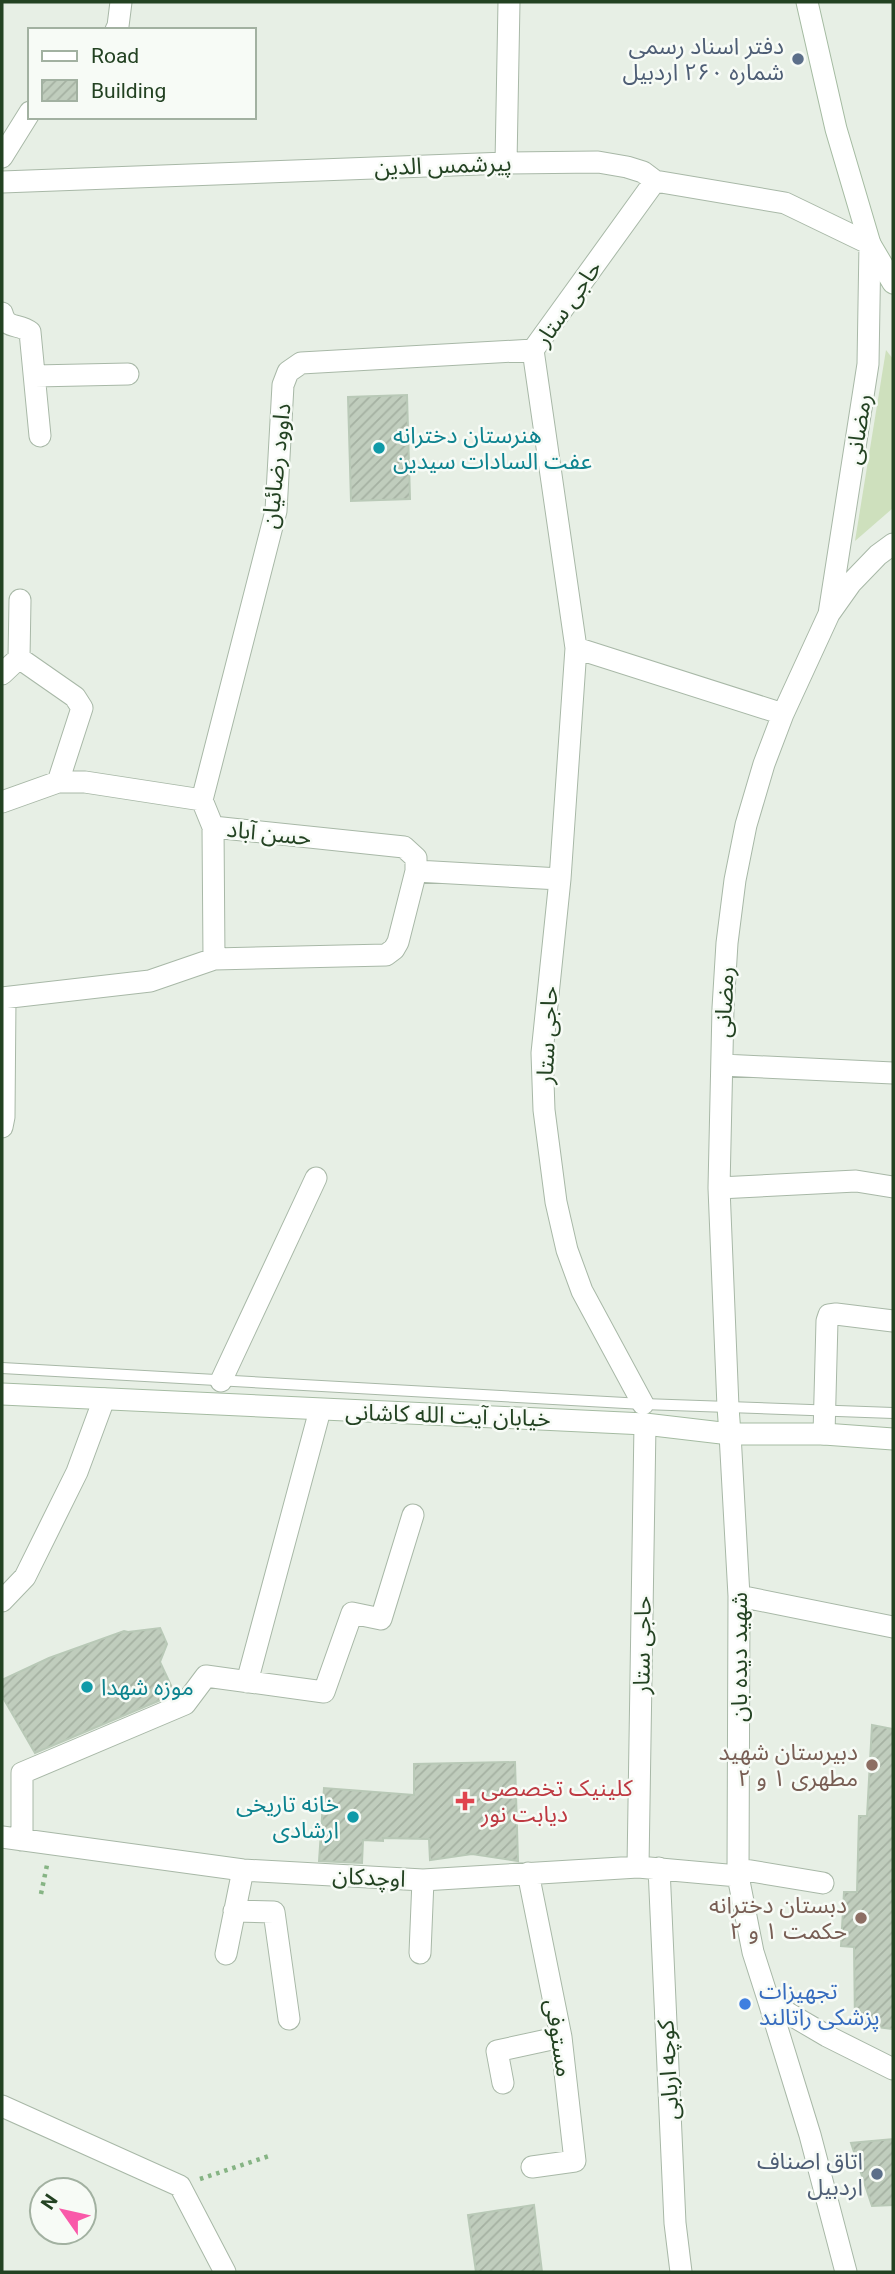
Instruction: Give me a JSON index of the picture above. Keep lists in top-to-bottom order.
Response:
{
  "streets": {
    "street": [
      "پیرشمس الدین",
      "حاجی ستار",
      "رمضانی",
      "داوود رضائیان",
      "حسن آباد",
      "خیابان آیت الله کاشانی",
      "شهید دیده بان",
      "اوچدکان",
      "مستوفی",
      "کوچه اربابی"
    ]
  },
  "crossings": [
    ["پیرشمس الدین", "حاجی ستار"],
    ["پیرشمس الدین", "رمضانی"],
    ["حاجی ستار", "داوود رضائیان"],
    ["حاجی ستار", "خیابان آیت الله کاشانی"],
    ["حاجی ستار", "اوچدکان"],
    ["حاجی ستار", "کوچه اربابی"],
    ["رمضانی", "شهید دیده بان"],
    ["داوود رضائیان", "حسن آباد"],
    ["خیابان آیت الله کاشانی", "شهید دیده بان"],
    ["شهید دیده بان", "اوچدکان"],
    ["اوچدکان", "مستوفی"],
    ["اوچدکان", "کوچه اربابی"]
  ],
  "places": {
    "other": [
      "دفتر اسناد رسمی شماره ۲۶۰ اردبیل",
      "هنرستان دخترانه عفت السادات سیدین",
      "موزه شهدا",
      "دبیرستان شهید مطهری ۱ و ۲",
      "خانه تاریخی ارشادی",
      "دبستان دخترانه حکمت ۱ و ۲",
      "تجهیزات پزشکی راتالند",
      "اتاق اصناف اردبیل"
    ],
    "health": ["کلینیک تخصصی دیابت نور"]
  },
  "legend": ["Road", "Building"],
  "north": "top left"
}
